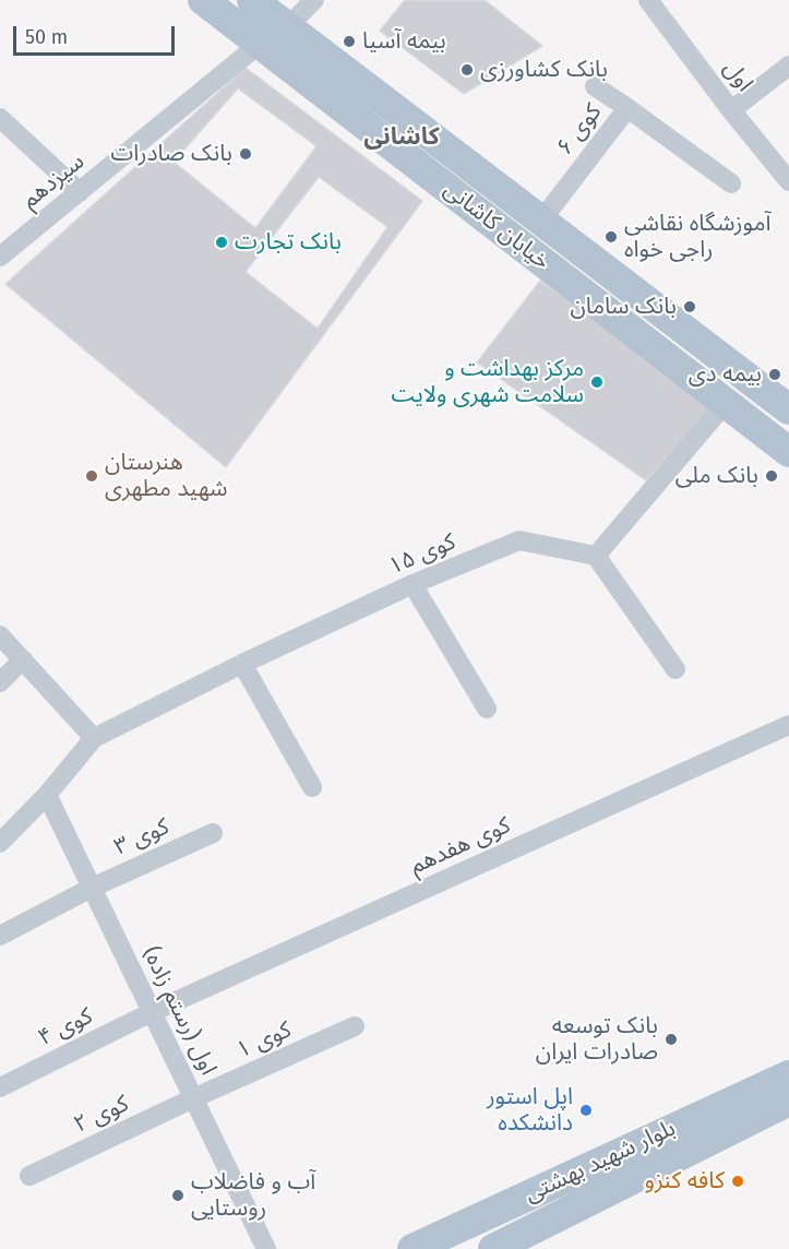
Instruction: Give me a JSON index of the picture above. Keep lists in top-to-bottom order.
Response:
{
  "streets": {
    "main road": ["خیابان کاشانی", "بلوار شهید بهشتی"],
    "street": [
      "اول",
      "کوی ۶",
      "سیزدهم",
      "کوی ۱۵",
      "کوی ۳",
      "کوی هفدهم",
      "اول (رستم زاده)",
      "کوی ۴",
      "کوی ۱",
      "کوی ۲"
    ]
  },
  "crossings": [
    ["کوی ۶", "خیابان کاشانی"],
    ["سیزدهم", "خیابان کاشانی"],
    ["کوی ۳", "اول (رستم زاده)"],
    ["کوی هفدهم", "اول (رستم زاده)"],
    ["کوی هفدهم", "کوی ۴"],
    ["اول (رستم زاده)", "کوی ۴"],
    ["اول (رستم زاده)", "کوی ۱"],
    ["اول (رستم زاده)", "کوی ۲"],
    ["کوی ۱", "کوی ۲"]
  ],
  "districts": ["کاشانی"],
  "places": [
    "بیمه آسیا",
    "بانک کشاورزی",
    "بانک صادرات",
    "آموزشگاه نقاشی راجی خواه",
    "بانک تجارت",
    "بانک سامان",
    "بیمه دی",
    "مرکز بهداشت و سلامت شهری ولایت",
    "هنرستان شهید مطهری",
    "بانک ملی",
    "بانک توسعه صادرات ایران",
    "اپل استور دانشکده",
    "کافه کنزو",
    "آب و فاضلاب روستایی"
  ],
  "scale_bar": "50 m"
}
